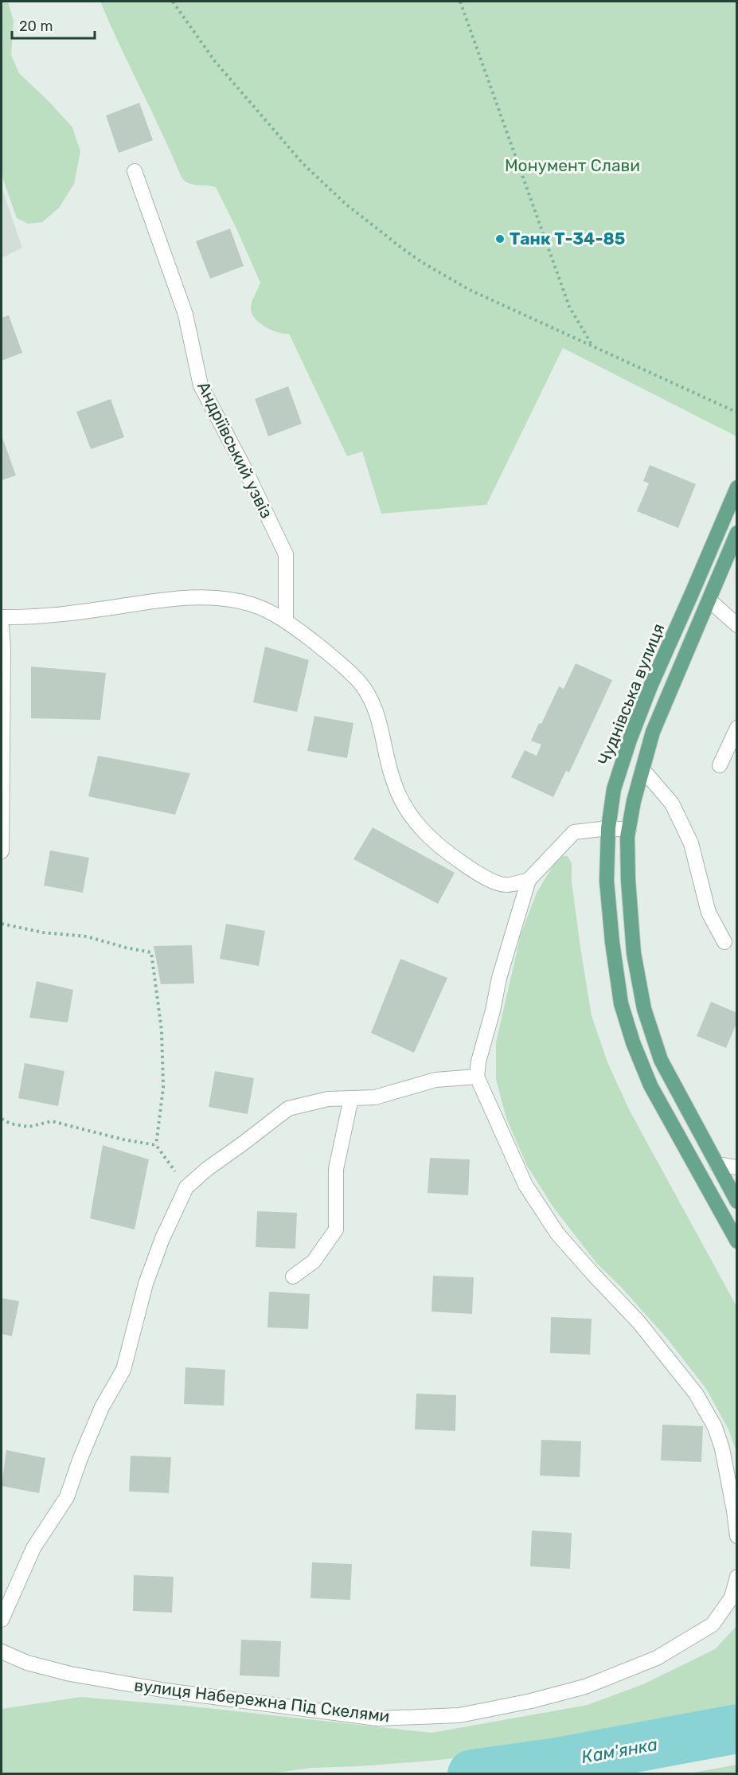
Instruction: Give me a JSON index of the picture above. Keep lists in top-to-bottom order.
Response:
{
  "streets": {
    "main road": ["Чуднівська вулиця"],
    "street": ["Андріївський узвіз", "вулиця Набережна Під Скелями"]
  },
  "water": ["Кам'янка"],
  "parks": ["Монумент Слави"],
  "places": ["Танк Т-34-85"],
  "scale_bar": "20 m"
}
